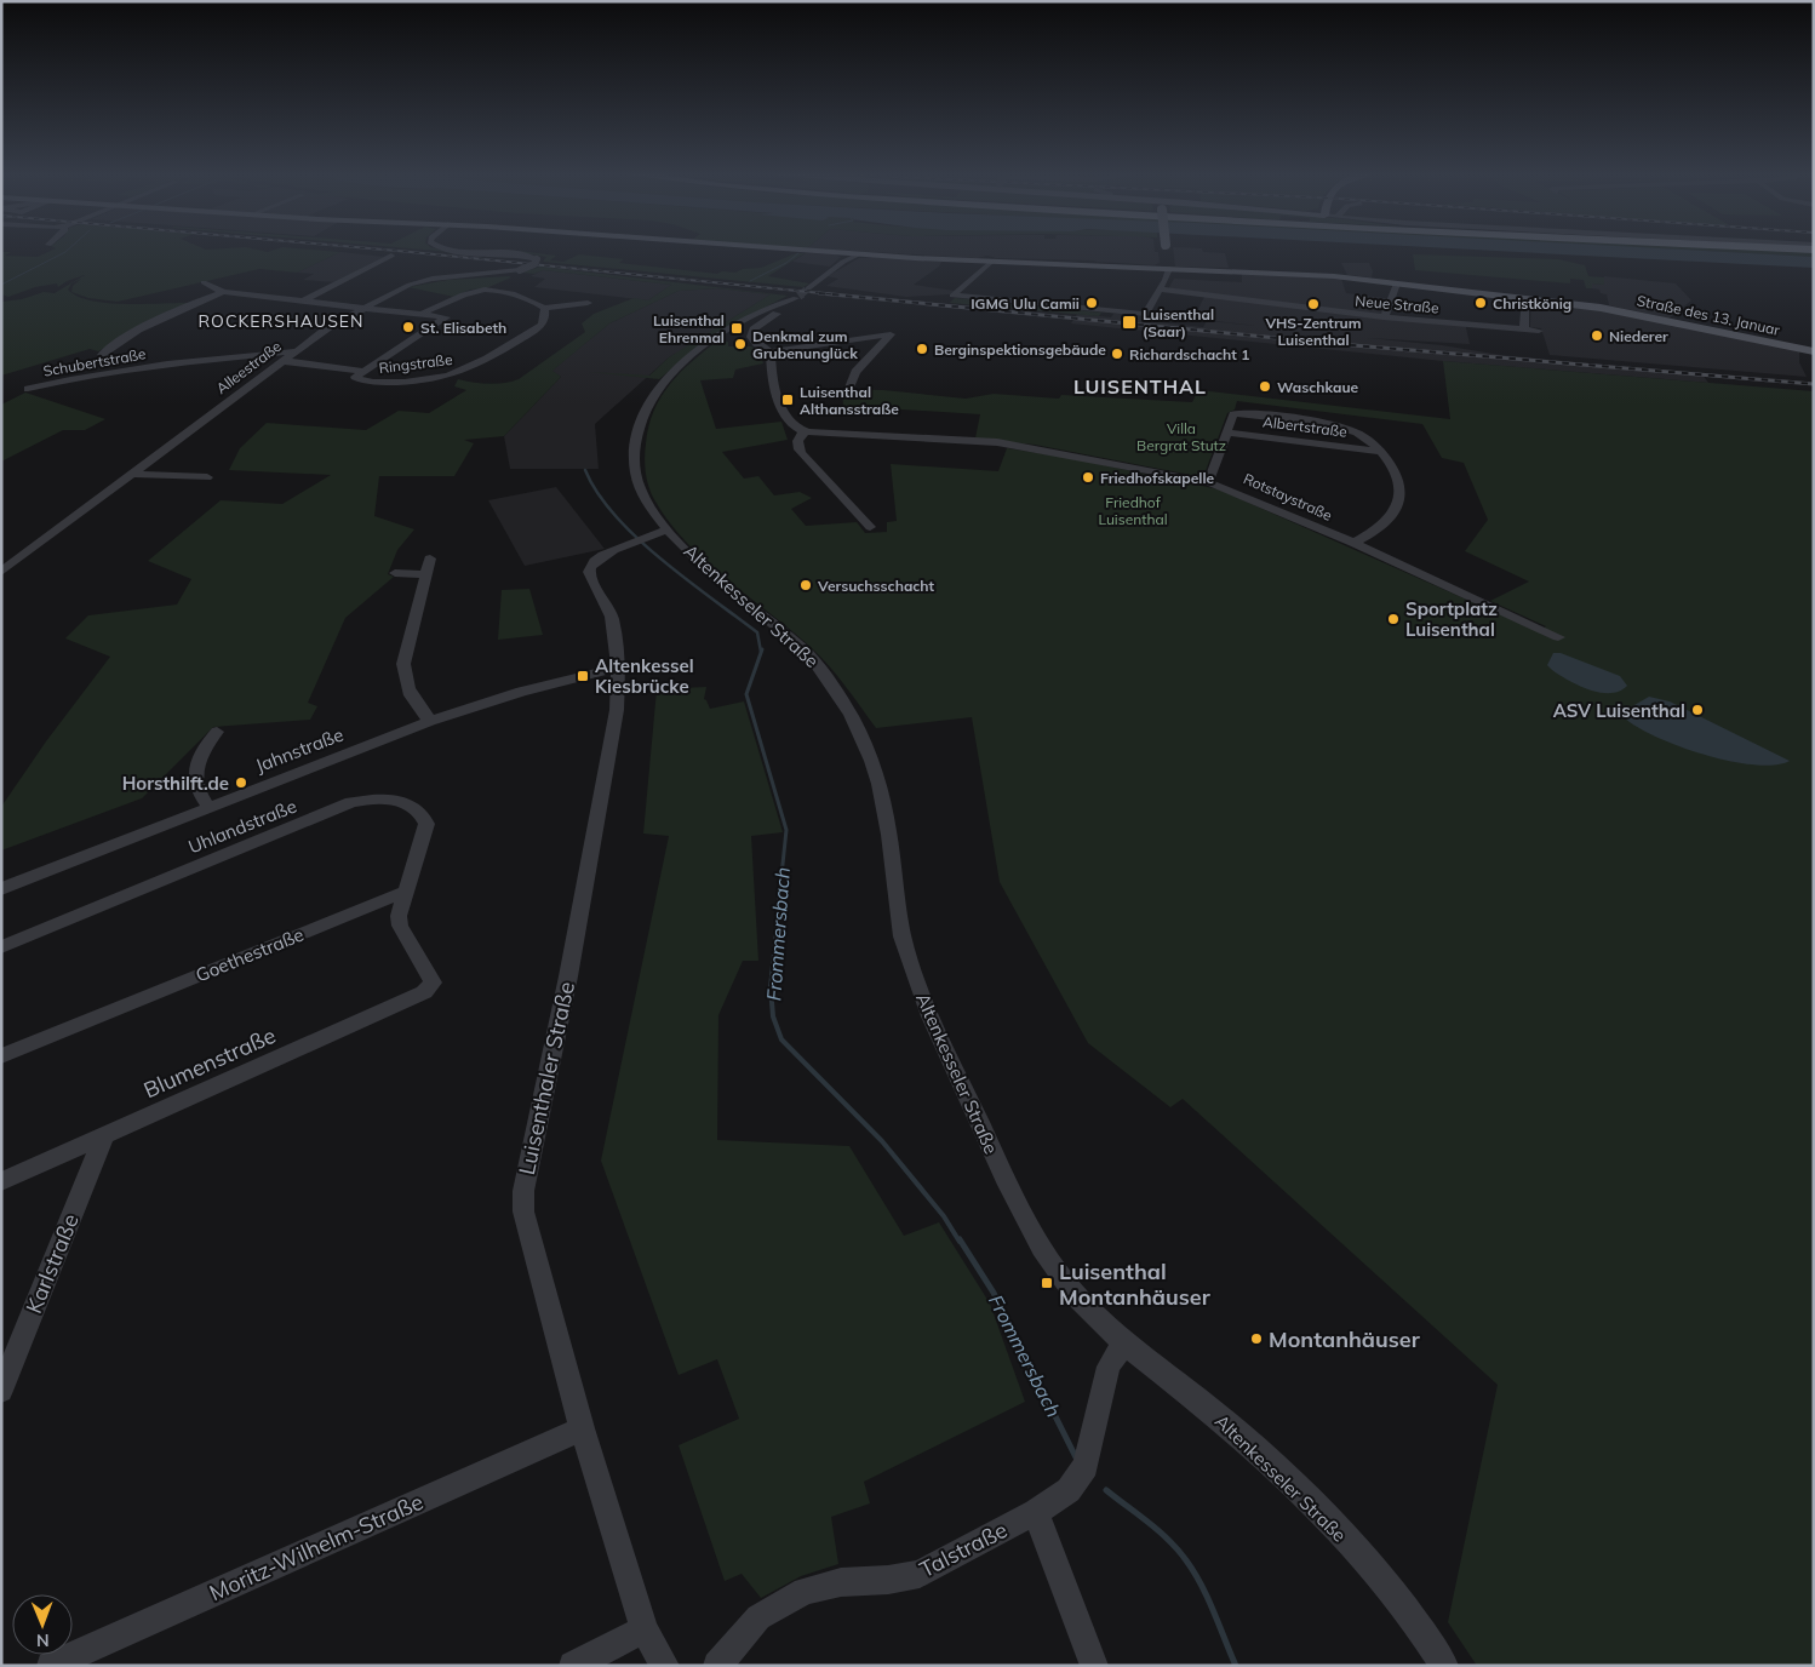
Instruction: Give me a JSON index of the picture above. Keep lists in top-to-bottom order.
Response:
{
  "streets": {
    "main road": ["Straße des 13. Januar"],
    "street": [
      "Neue Straße",
      "Schubertstraße",
      "Ringstraße",
      "Alleestraße",
      "Albertstraße",
      "Rotstaystraße",
      "Altenkesseler Straße",
      "Jahnstraße",
      "Uhlandstraße",
      "Goethestraße",
      "Blumenstraße",
      "Luisenthaler Straße",
      "Karlstraße",
      "Moritz-Wilhelm-Straße",
      "Talstraße"
    ]
  },
  "crossings": [
    ["Schubertstraße", "Alleestraße"],
    ["Ringstraße", "Alleestraße"],
    ["Albertstraße", "Rotstaystraße"],
    ["Altenkesseler Straße", "Luisenthaler Straße"],
    ["Altenkesseler Straße", "Talstraße"],
    ["Jahnstraße", "Luisenthaler Straße"],
    ["Uhlandstraße", "Goethestraße"],
    ["Uhlandstraße", "Blumenstraße"],
    ["Goethestraße", "Blumenstraße"],
    ["Blumenstraße", "Karlstraße"],
    ["Luisenthaler Straße", "Moritz-Wilhelm-Straße"]
  ],
  "districts": ["ROCKERSHAUSEN", "LUISENTHAL"],
  "water": ["Frommersbach"],
  "parks": ["Villa Bergrat Stutz", "Friedhof Luisenthal"],
  "places": {
    "other": [
      "IGMG Ulu Camii",
      "Christkönig",
      "VHS-Zentrum Luisenthal",
      "St. Elisabeth",
      "Niederer",
      "Denkmal zum Grubenunglück",
      "Berginspektionsgebäude",
      "Richardschacht 1",
      "Waschkaue",
      "Friedhofskapelle",
      "Versuchsschacht",
      "Sportplatz Luisenthal",
      "ASV Luisenthal",
      "Horsthilft.de",
      "Montanhäuser"
    ],
    "transit": [
      "Luisenthal (Saar)",
      "Luisenthal Ehrenmal",
      "Luisenthal Althansstraße",
      "Altenkessel Kiesbrücke",
      "Luisenthal Montanhäuser"
    ]
  },
  "north": "bottom"
}
